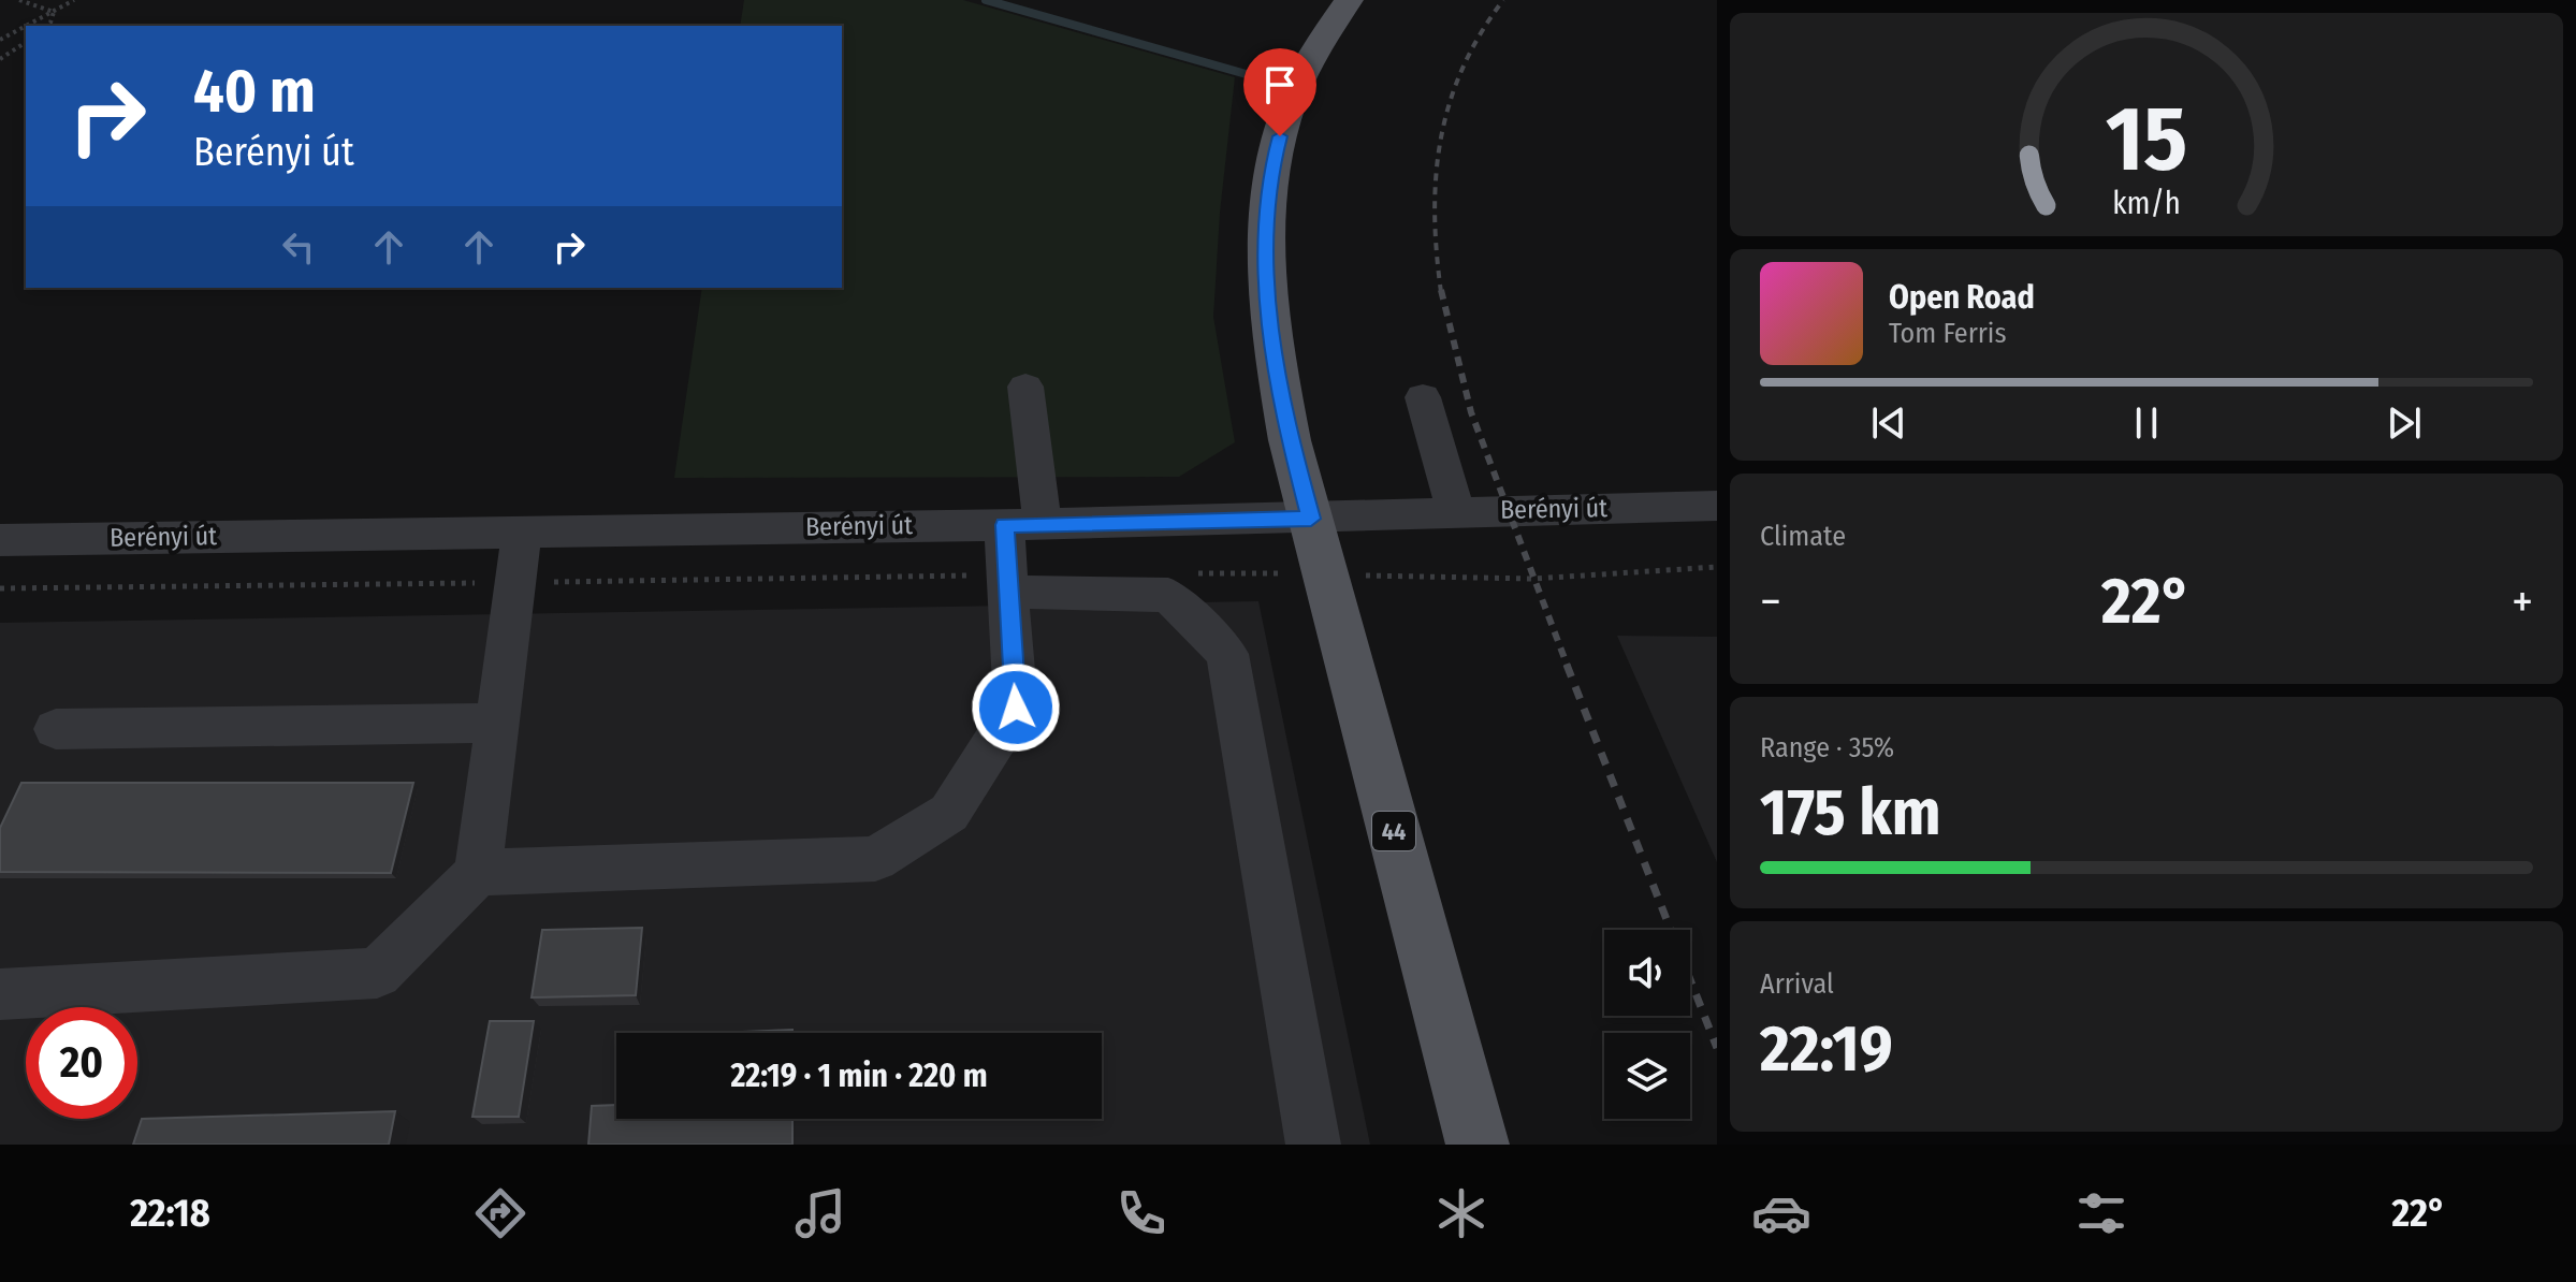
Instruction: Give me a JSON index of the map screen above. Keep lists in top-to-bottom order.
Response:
{
  "streets": {
    "main road": ["44"],
    "street": ["Berényi út"]
  },
  "crossings": [
    ["Berényi út", "44"]
  ],
  "page": {
    "turn": ["40 m", "Berényi út"],
    "song": ["Open Road", "Tom Ferris"],
    "tile": [
      "Climate",
      ["Range · 35%", "175 km"],
      ["Arrival", "22:19"]
    ],
    "heat": ["−", "22°", "+"],
    "limit": "20",
    "trip": "22:19 · 1 min · 220 m",
    "tabs": ["22:18", "22°"],
    "gauge": ["15", "km/h"]
  }
}
